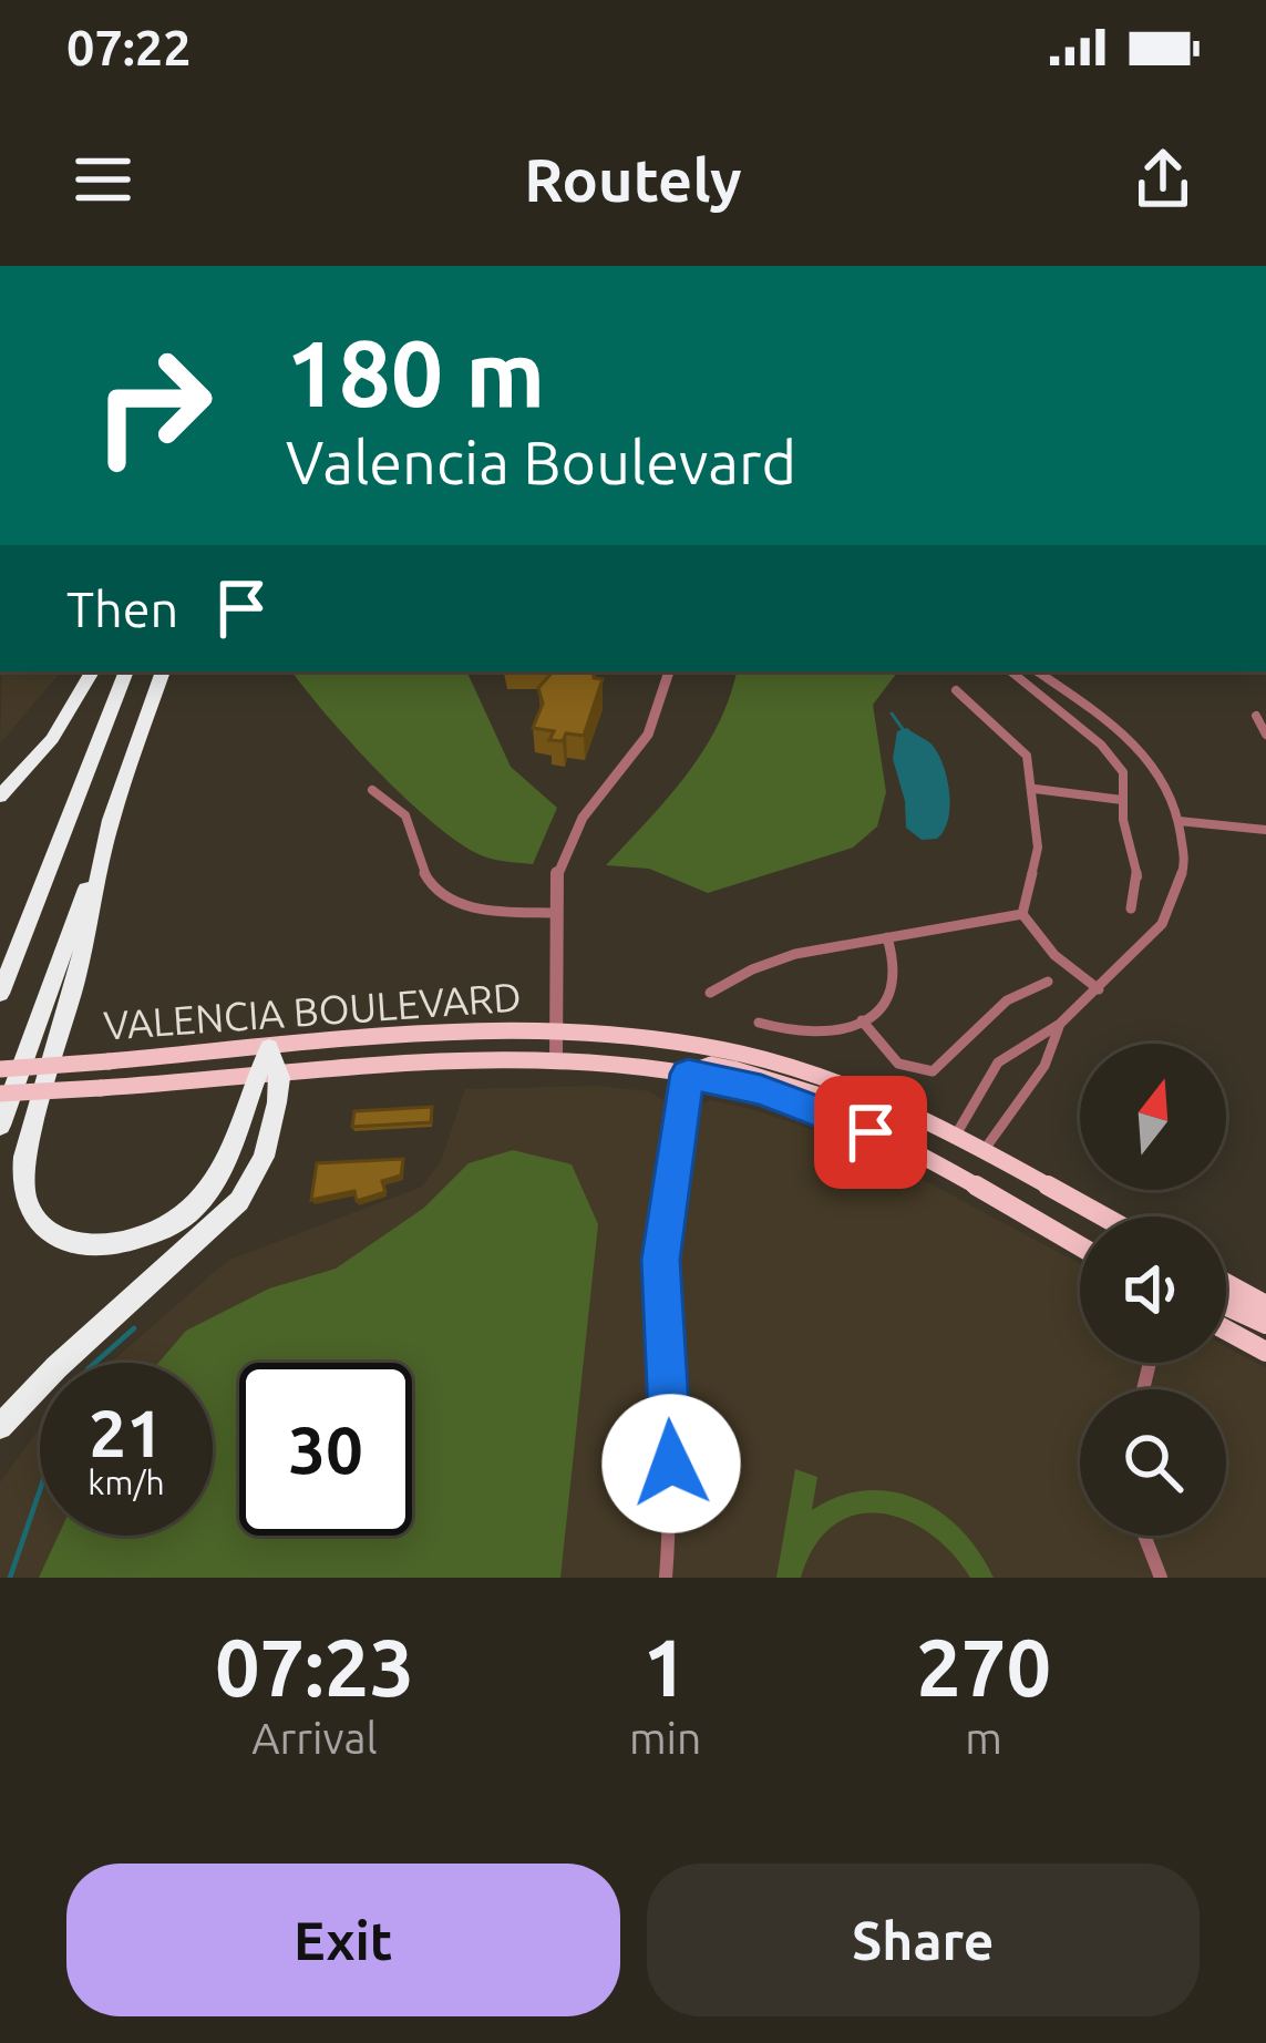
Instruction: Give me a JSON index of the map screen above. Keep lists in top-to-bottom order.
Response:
{
  "streets": {
    "main road": ["VALENCIA BOULEVARD"]
  },
  "north": "top",
  "page": {
    "status": "07:22",
    "header": "Routely",
    "turn": ["180 m", "Valencia Boulevard"],
    "then": "Then",
    "speed": "21 km/h",
    "limit": "30",
    "eta": [
      "07:23",
      "Arrival",
      "1",
      "min",
      "270",
      "m"
    ],
    "buttons": ["Exit", "Share"]
  }
}
